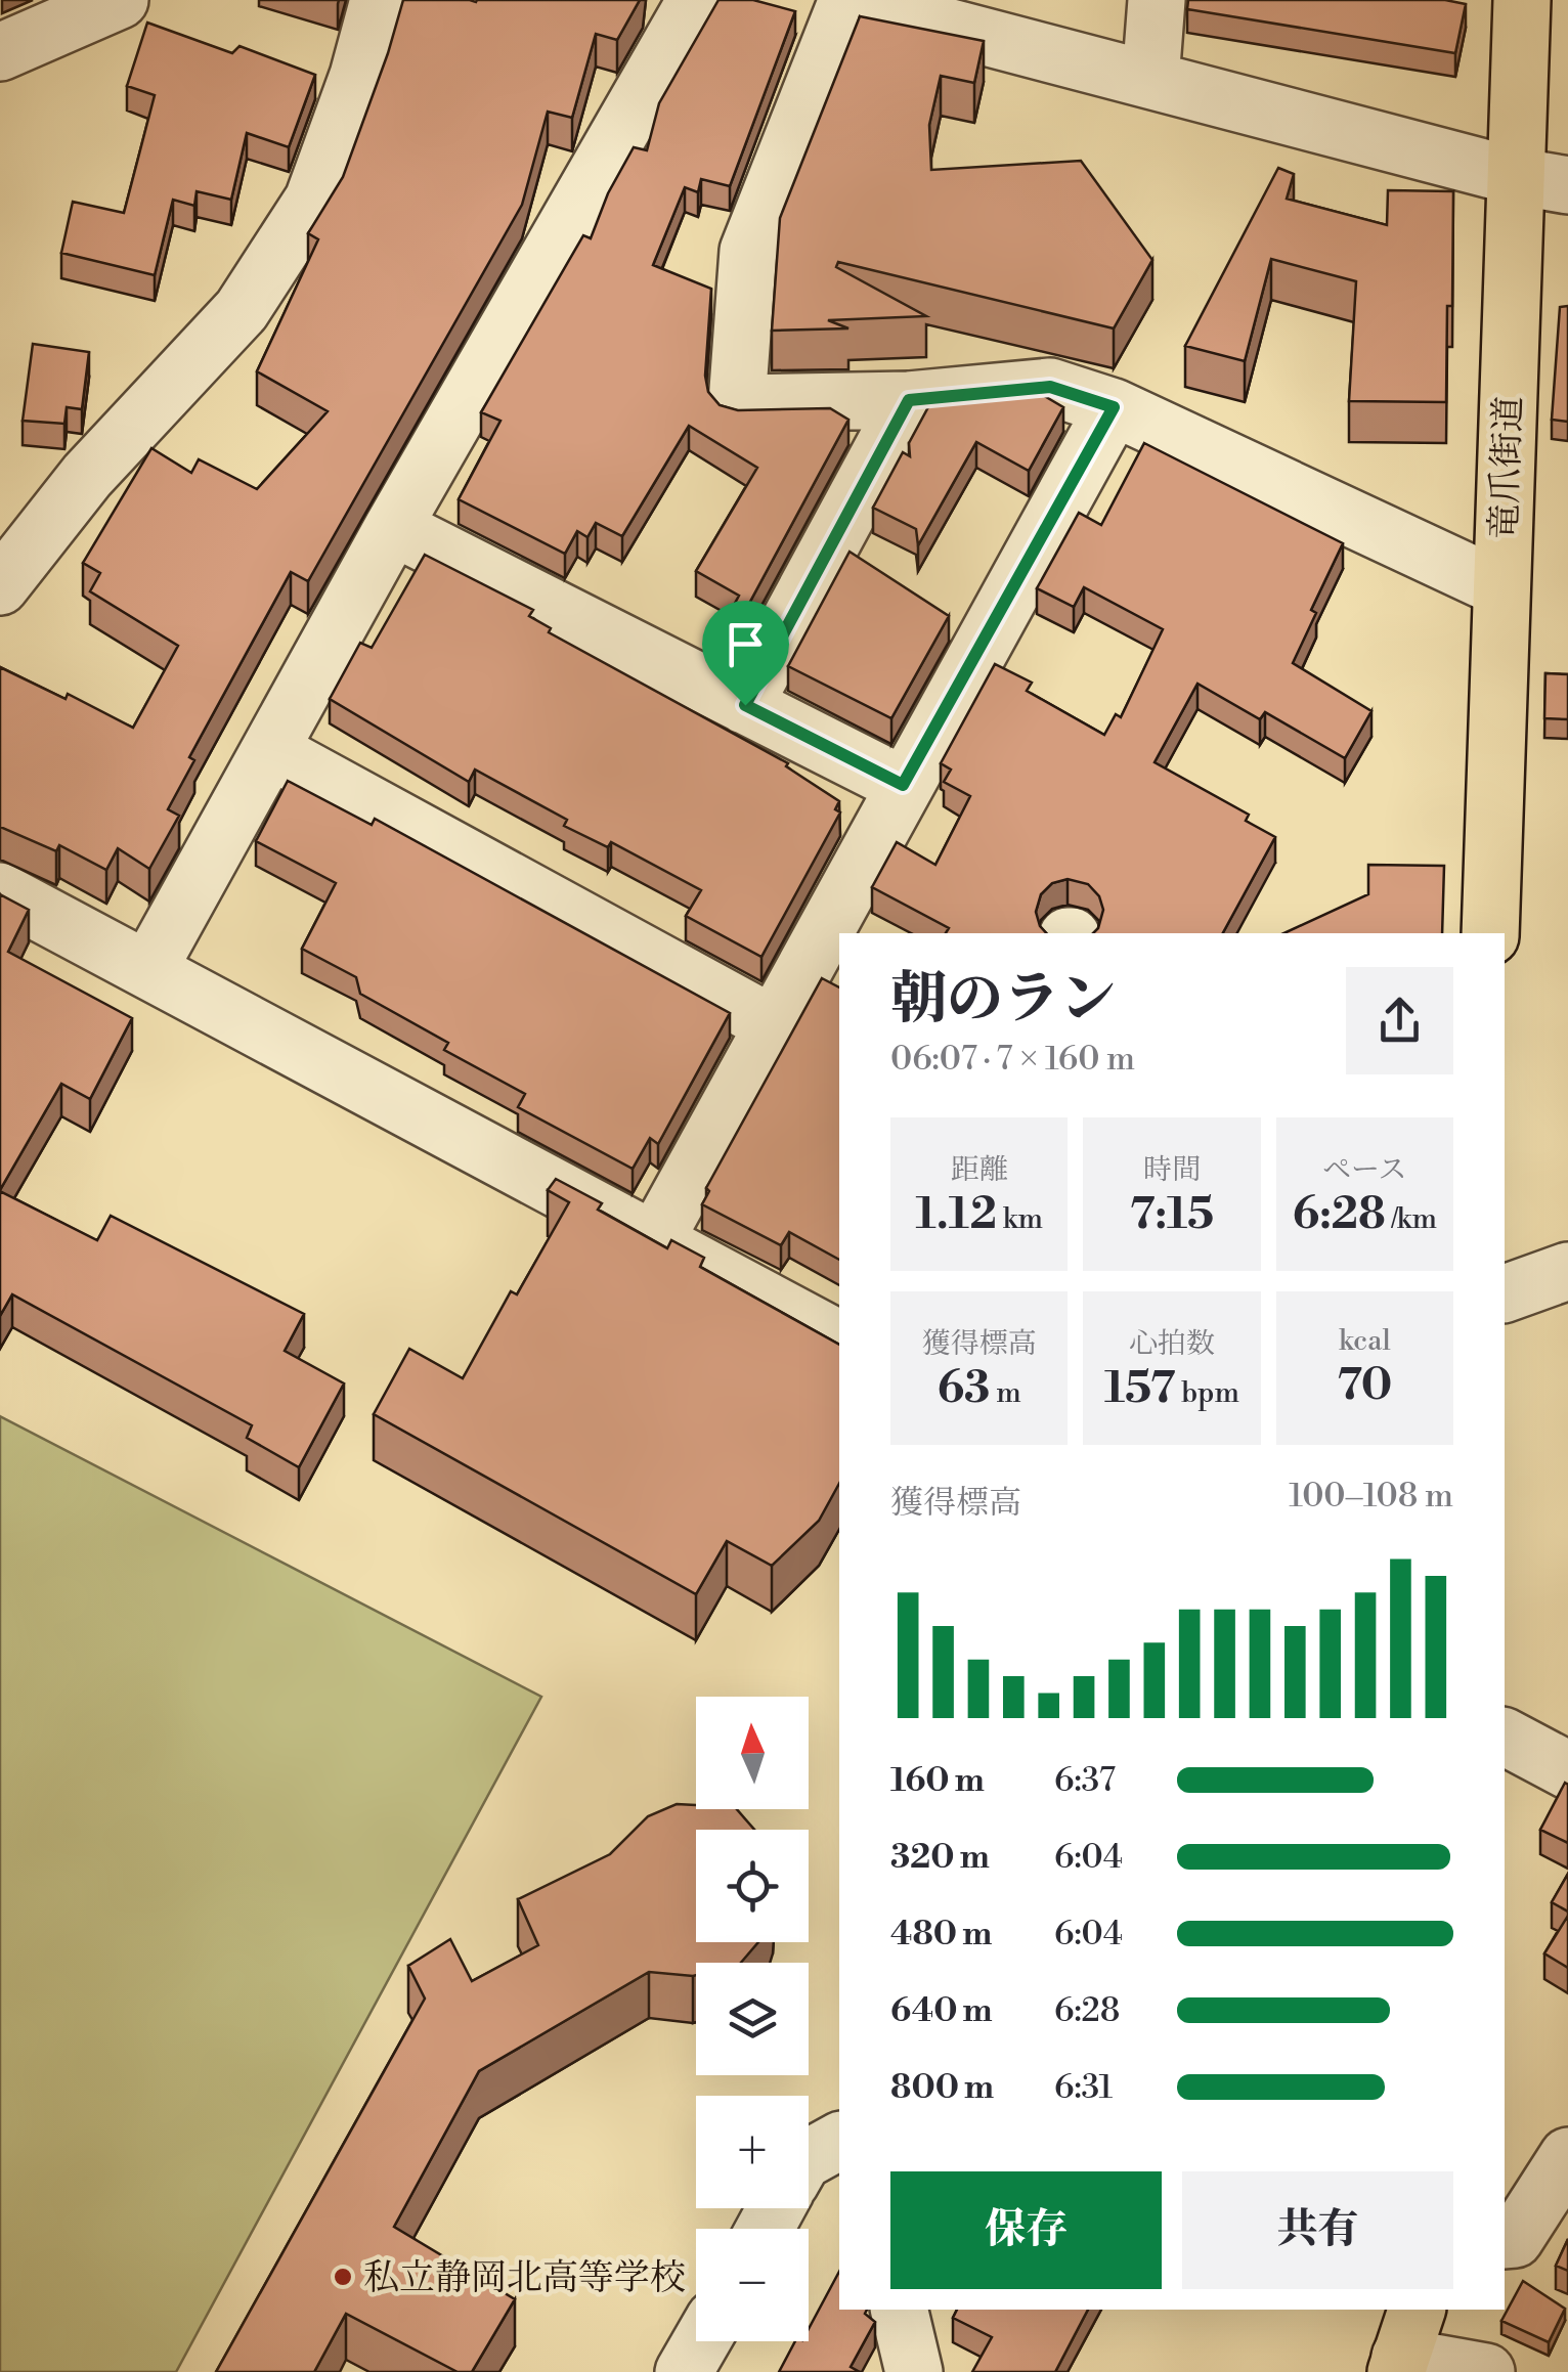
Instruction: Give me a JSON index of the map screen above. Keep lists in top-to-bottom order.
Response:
{
  "streets": {
    "main road": ["竜爪街道"]
  },
  "places": ["私立静岡北高等学校"],
  "north": "top",
  "page": {
    "heading": ["朝のラン", "06:07 · 7 × 160 m"],
    "stats": [
      ["距離", "1.12 km"],
      ["時間", "7:15"],
      ["ペース", "6:28 /km"],
      ["獲得標高", "63 m"],
      ["心拍数", "157 bpm"],
      ["kcal", "70"]
    ],
    "chart": ["獲得標高", "100–108 m"],
    "map_buttons": ["+", "−"],
    "list": [
      {
        "name": "160 m",
        "note": "6:37"
      },
      {
        "name": "320 m",
        "note": "6:04"
      },
      {
        "name": "480 m",
        "note": "6:04"
      },
      {
        "name": "640 m",
        "note": "6:28"
      },
      {
        "name": "800 m",
        "note": "6:31"
      }
    ],
    "buttons": ["保存", "共有"]
  }
}
